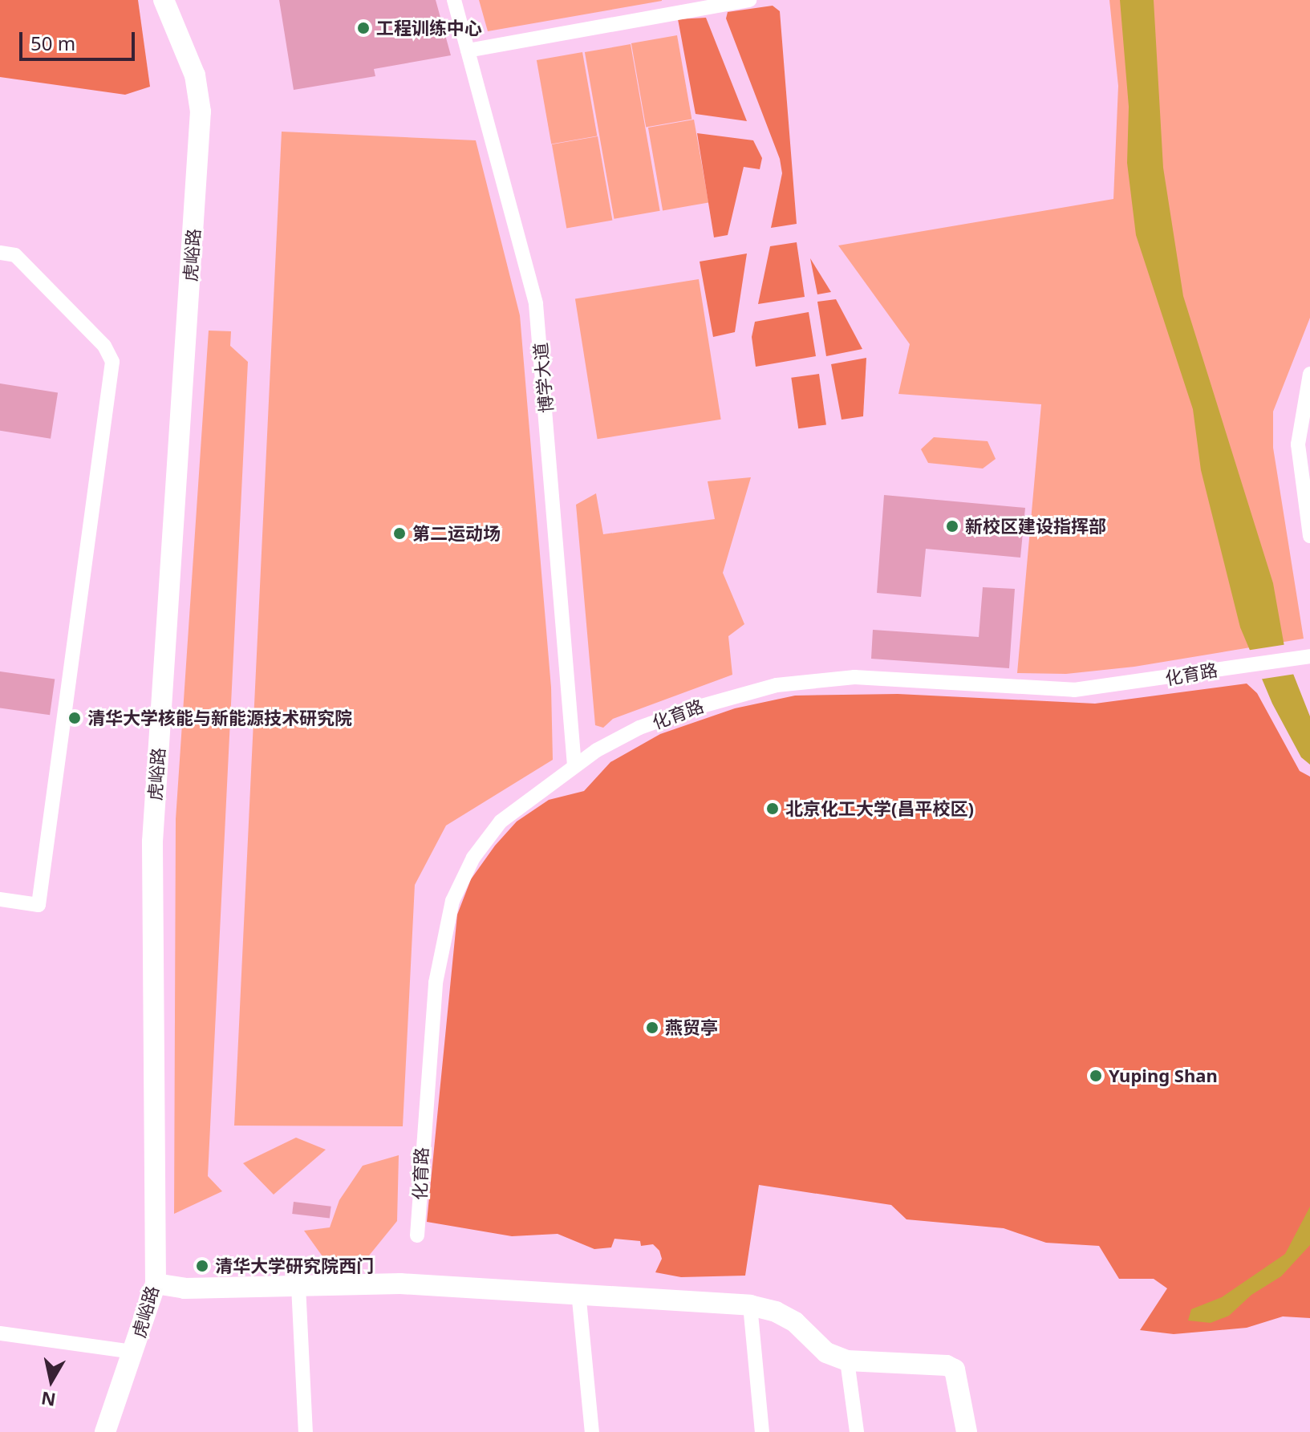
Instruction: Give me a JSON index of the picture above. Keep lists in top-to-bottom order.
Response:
{
  "streets": {
    "street": ["虎峪路", "博学大道", "化育路"]
  },
  "crossings": [
    ["博学大道", "化育路"]
  ],
  "places": [
    "工程训练中心",
    "新校区建设指挥部",
    "第二运动场",
    "清华大学核能与新能源技术研究院",
    "北京化工大学(昌平校区)",
    "燕贸亭",
    "Yuping Shan",
    "清华大学研究院西门"
  ],
  "scale_bar": "50 m",
  "north": "bottom"
}
